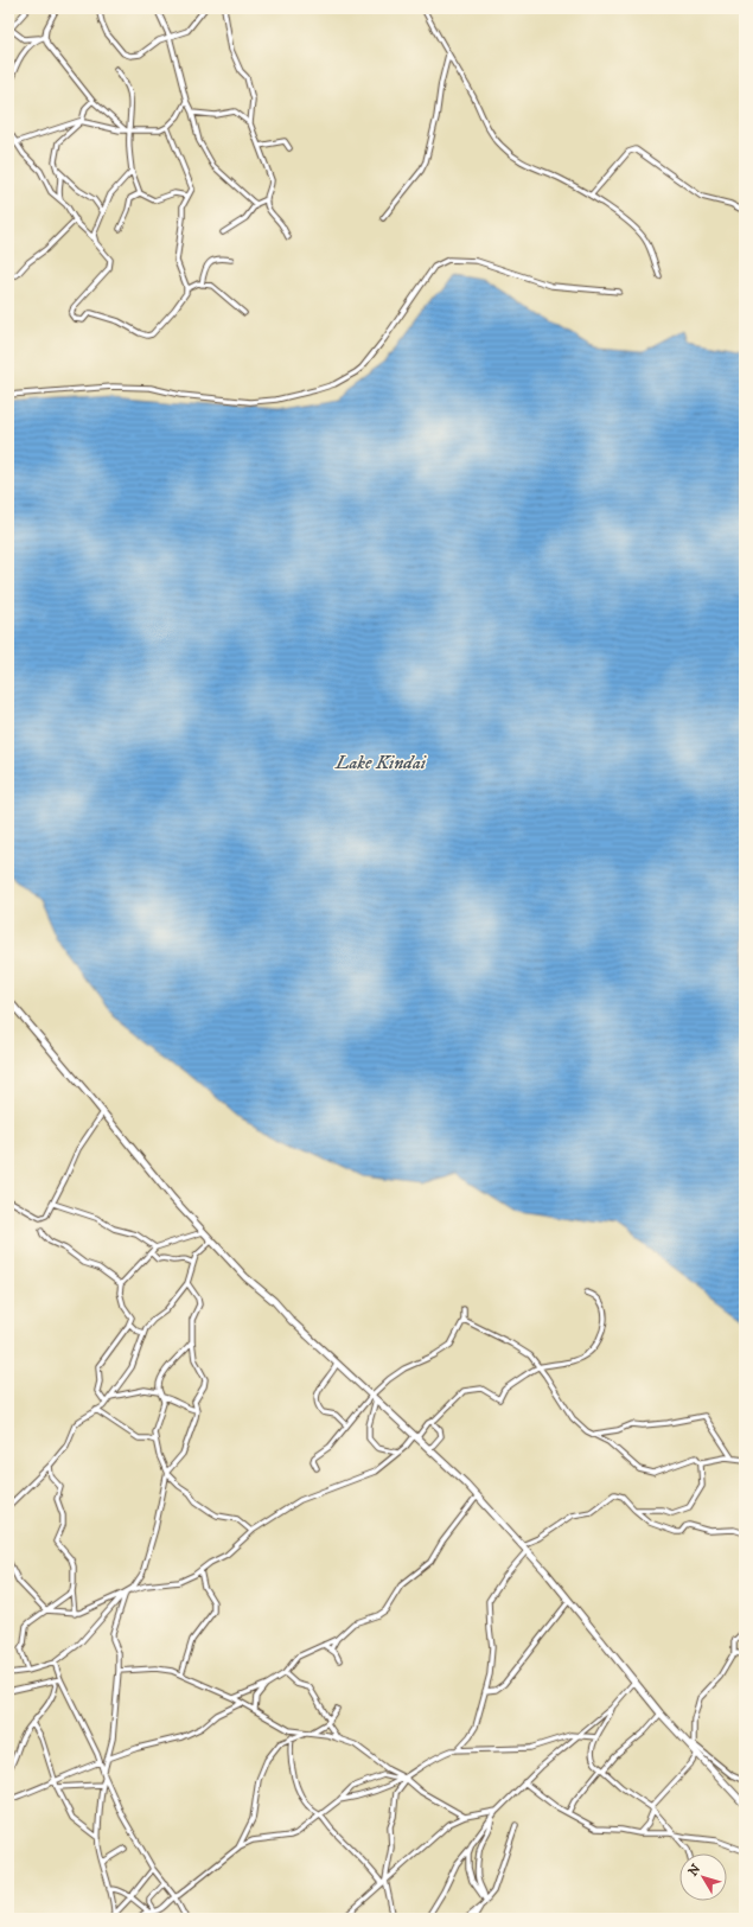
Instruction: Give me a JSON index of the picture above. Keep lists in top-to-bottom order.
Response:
{
  "water": ["Lake Kindai"],
  "north": "top left"
}
